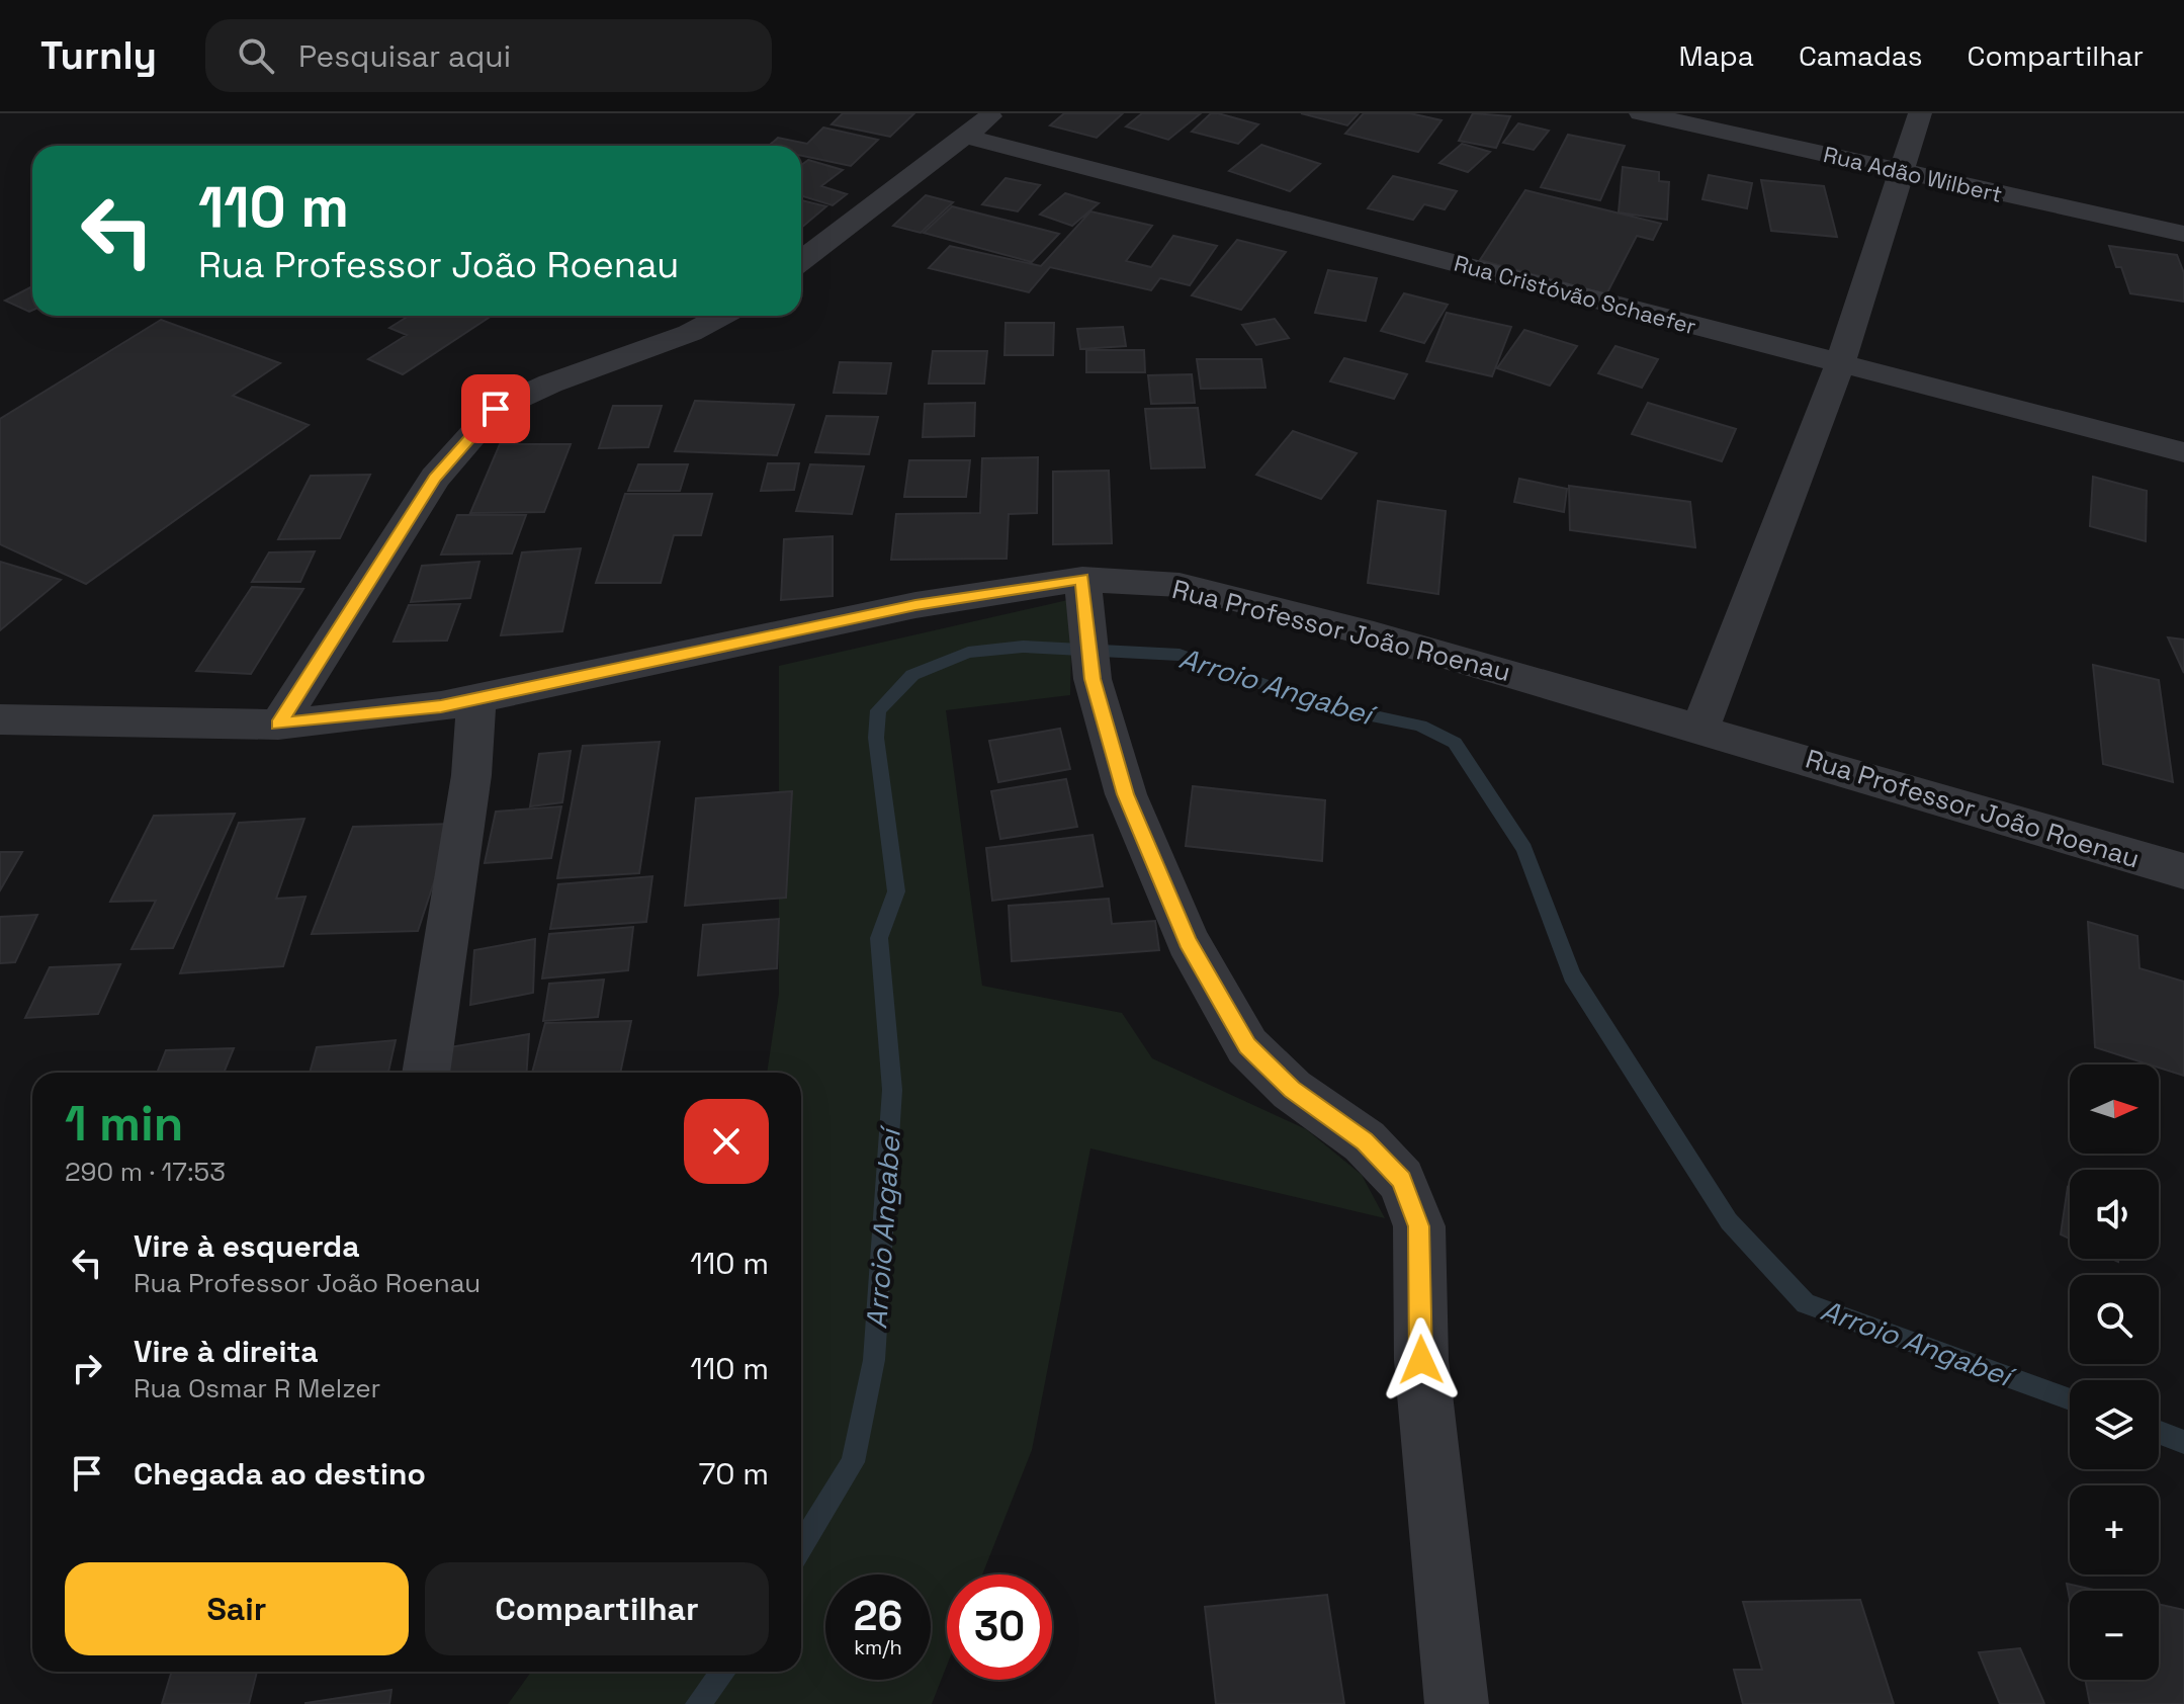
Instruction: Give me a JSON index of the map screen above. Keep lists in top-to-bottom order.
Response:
{
  "streets": {
    "street": ["Rua Adão Wilbert", "Rua Cristóvão Schaefer", "Rua Professor João Roenau"]
  },
  "water": ["Arroio Angabeí"],
  "north": "right",
  "page": {
    "header": "Turnly",
    "search": "Pesquisar aqui",
    "nav": ["Mapa", "Camadas", "Compartilhar"],
    "turn": ["110 m", "Rua Professor João Roenau"],
    "map_buttons": ["+", "−"],
    "heading": ["1 min", "290 m · 17:53"],
    "list": [
      {
        "name": "Vire à esquerda",
        "note": "Rua Professor João Roenau",
        "value": "110 m"
      },
      {
        "name": "Vire à direita",
        "note": "Rua Osmar R Melzer",
        "value": "110 m"
      },
      {
        "name": "Chegada ao destino",
        "value": "70 m"
      }
    ],
    "buttons": ["Sair", "Compartilhar"],
    "speed": "26 km/h",
    "limit": "30"
  }
}
